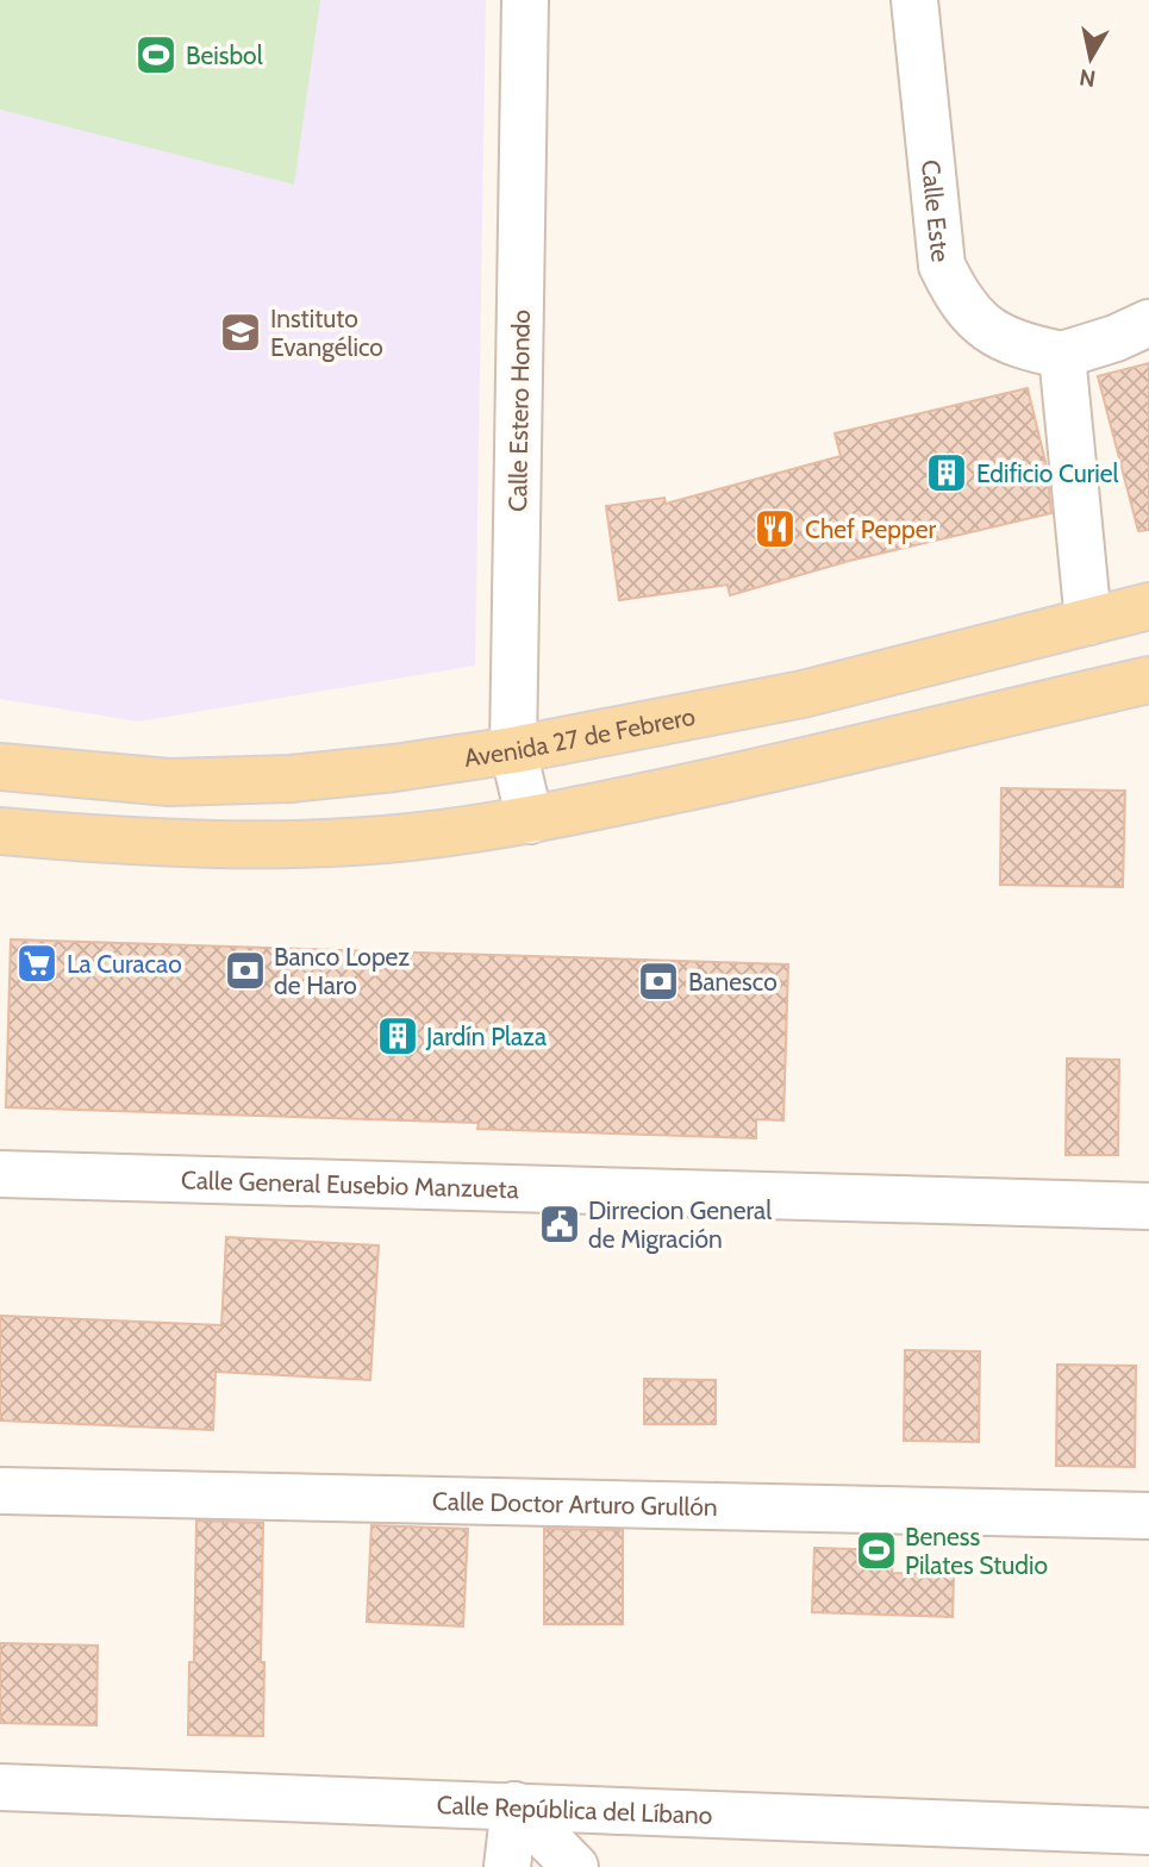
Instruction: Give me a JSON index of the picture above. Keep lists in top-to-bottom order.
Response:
{
  "streets": {
    "main road": ["Avenida 27 de Febrero"],
    "street": [
      "Calle Este",
      "Calle Estero Hondo",
      "Calle General Eusebio Manzueta",
      "Calle Doctor Arturo Grullón",
      "Calle República del Líbano"
    ]
  },
  "crossings": [
    ["Calle Estero Hondo", "Avenida 27 de Febrero"]
  ],
  "places": {
    "sports": ["Beisbol", "Beness Pilates Studio"],
    "school or university": ["Instituto Evangélico"],
    "building": ["Edificio Curiel", "Jardín Plaza"],
    "restaurant": ["Chef Pepper"],
    "supermarket": ["La Curacao"],
    "bank": ["Banco Lopez de Haro", "Banesco"],
    "public building": ["Dirrecion General de Migración"]
  },
  "north": "bottom"
}
